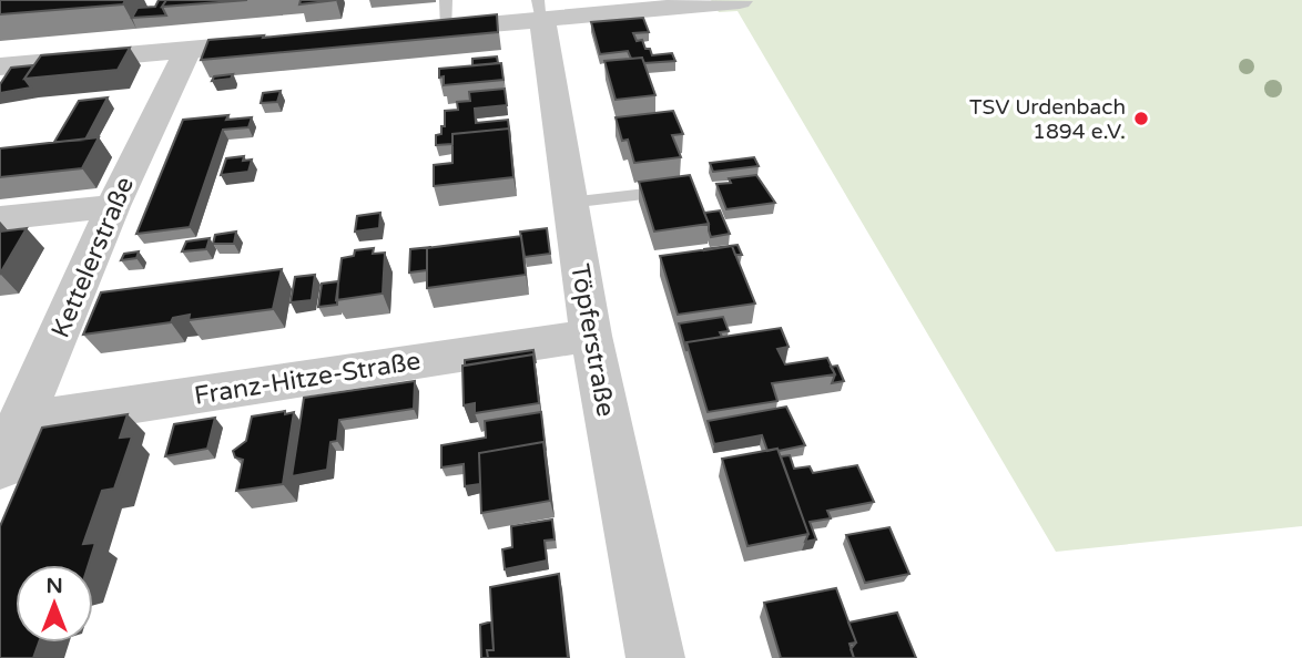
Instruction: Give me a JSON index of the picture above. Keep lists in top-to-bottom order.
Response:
{
  "streets": {
    "street": ["Kettelerstraße", "Töpferstraße", "Franz-Hitze-Straße"]
  },
  "crossings": [
    ["Kettelerstraße", "Franz-Hitze-Straße"],
    ["Töpferstraße", "Franz-Hitze-Straße"]
  ],
  "places": ["TSV Urdenbach 1894 e.V."],
  "north": "top"
}
